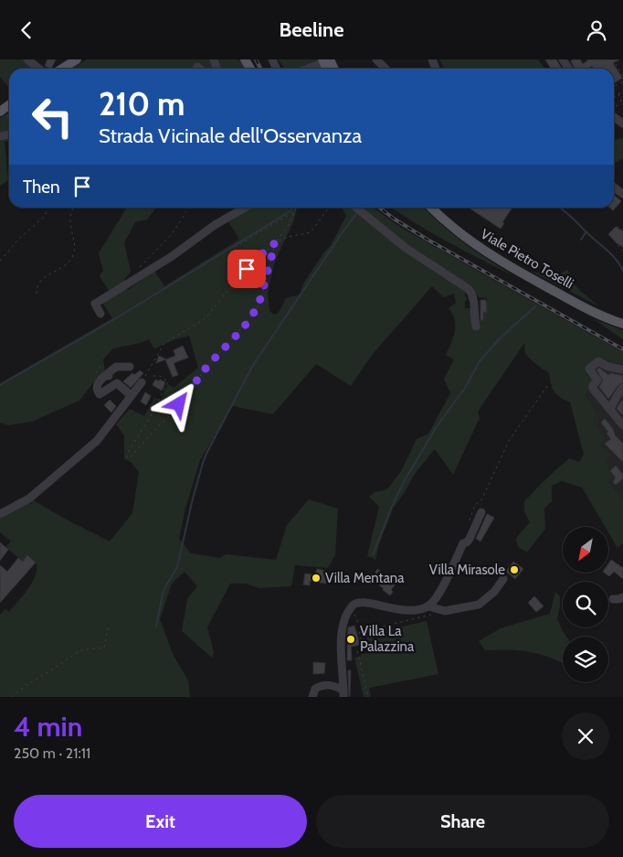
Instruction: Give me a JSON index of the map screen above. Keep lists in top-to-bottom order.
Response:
{
  "streets": {
    "main road": ["Viale Pietro Toselli"]
  },
  "places": ["Villa Mirasole", "Villa Mentana", "Villa La Palazzina"],
  "north": "bottom left",
  "page": {
    "header": "Beeline",
    "turn": ["210 m", "Strada Vicinale dell'Osservanza"],
    "then": "Then",
    "heading": ["4 min", "250 m · 21:11"],
    "buttons": ["Exit", "Share"]
  }
}
